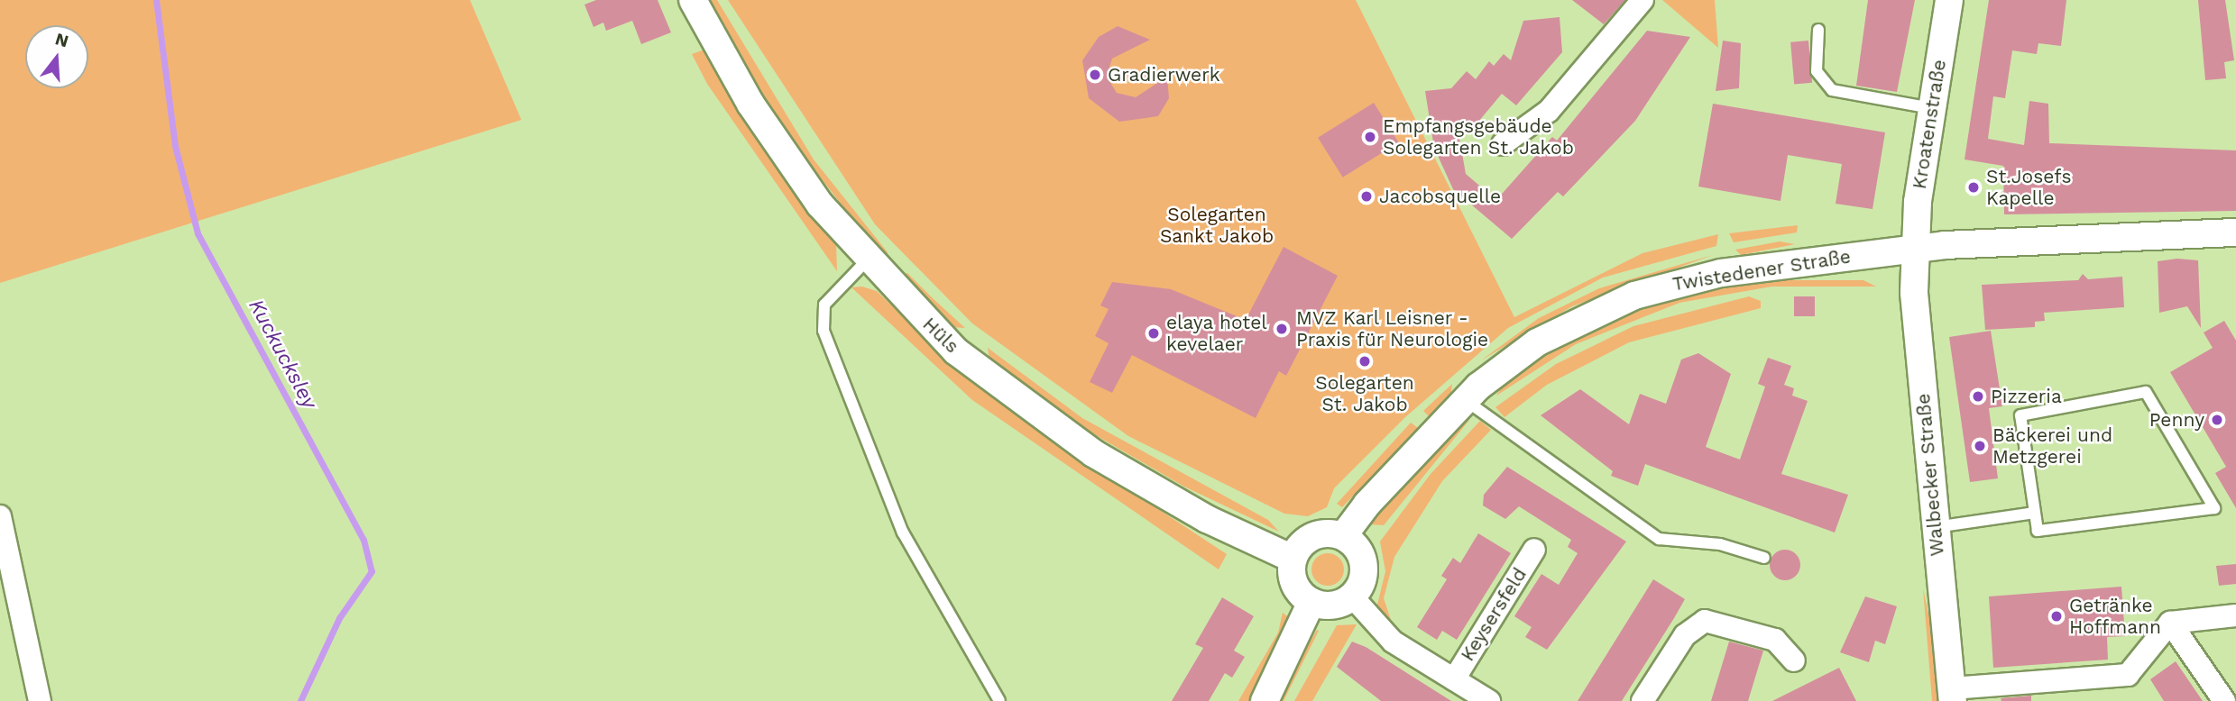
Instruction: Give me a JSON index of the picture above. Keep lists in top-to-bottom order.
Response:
{
  "streets": {
    "street": [
      "Kroatenstraße",
      "Twistedener Straße",
      "Hüls",
      "Walbecker Straße",
      "Keysersfeld"
    ]
  },
  "crossings": [
    ["Kroatenstraße", "Twistedener Straße"],
    ["Kroatenstraße", "Walbecker Straße"],
    ["Twistedener Straße", "Hüls"],
    ["Twistedener Straße", "Walbecker Straße"],
    ["Twistedener Straße", "Keysersfeld"],
    ["Hüls", "Keysersfeld"]
  ],
  "water": ["Kuckucksley"],
  "parks": ["Solegarten Sankt Jakob"],
  "places": [
    "Gradierwerk",
    "Empfangsgebäude Solegarten St. Jakob",
    "St.Josefs Kapelle",
    "Jacobsquelle",
    "MVZ Karl Leisner - Praxis für Neurologie",
    "elaya hotel kevelaer",
    "Solegarten St. Jakob",
    "Pizzeria",
    "Penny",
    "Bäckerei und Metzgerei",
    "Getränke Hoffmann"
  ],
  "north": "top"
}
